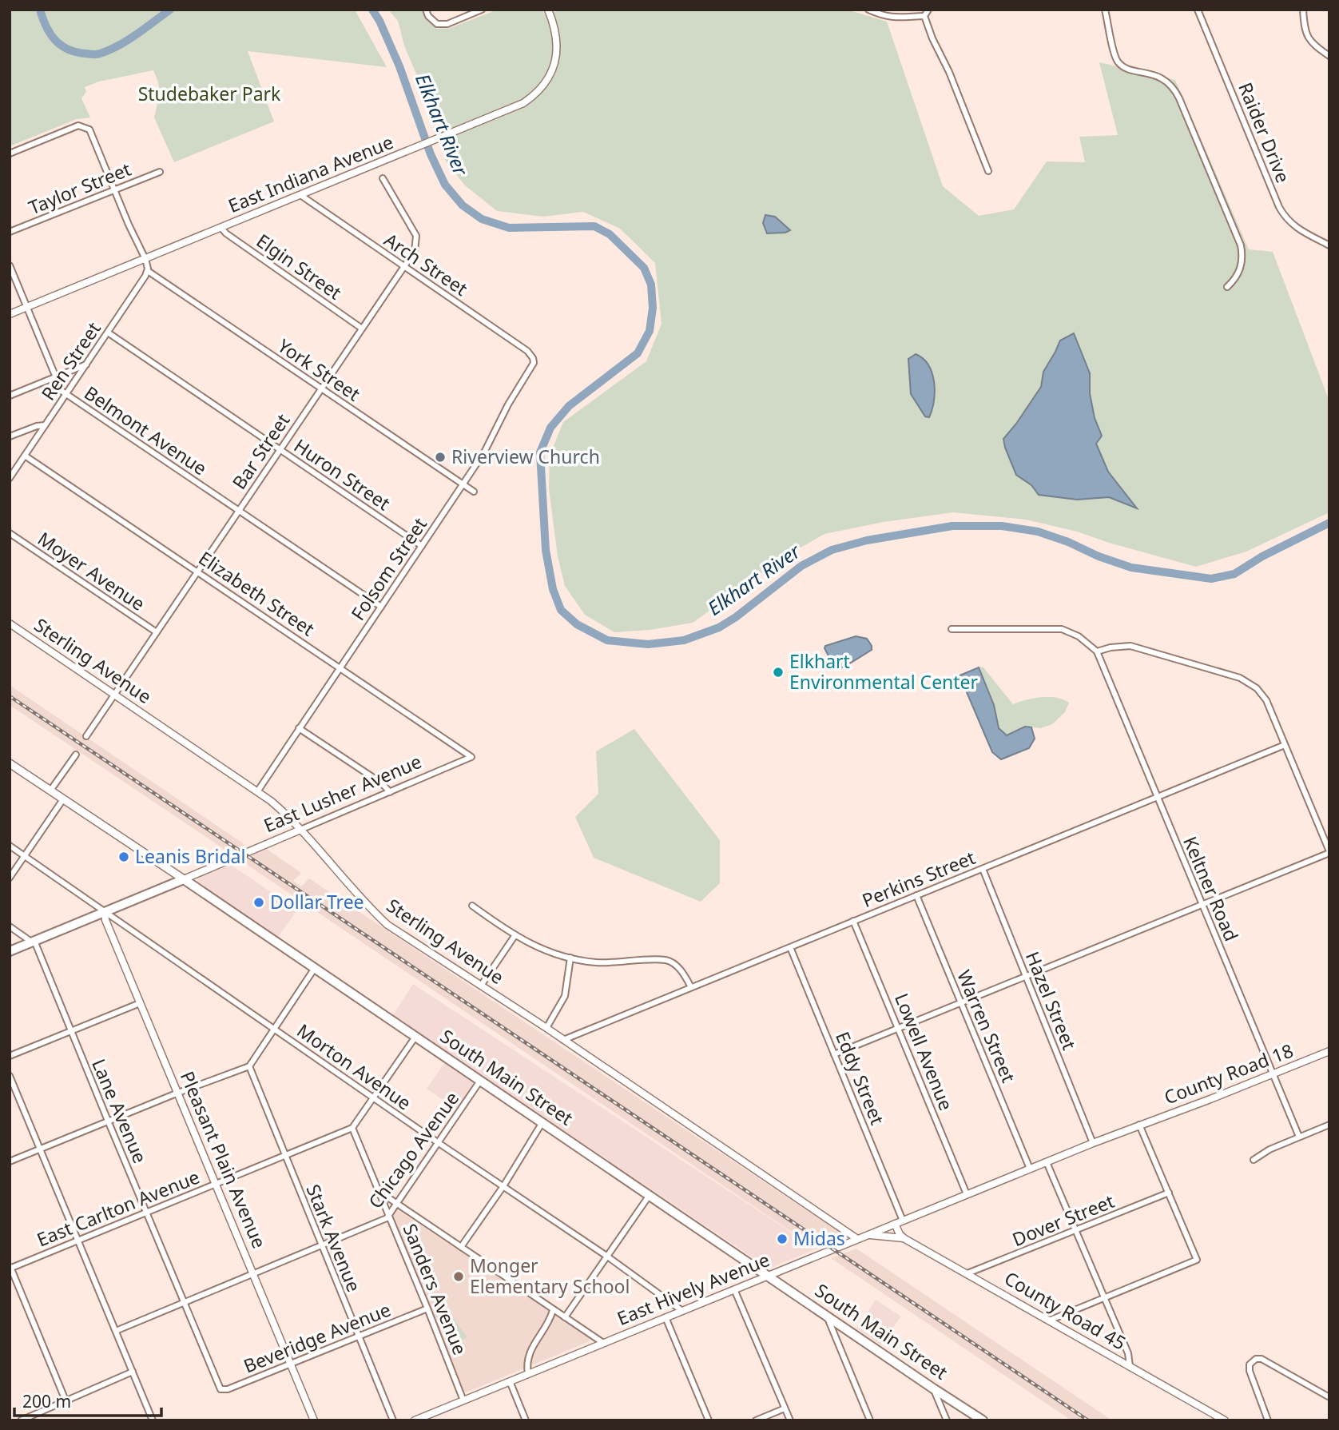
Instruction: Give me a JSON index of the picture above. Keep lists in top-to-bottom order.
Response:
{
  "streets": {
    "main road": ["East Lusher Avenue", "South Main Street"],
    "street": [
      "Raider Drive",
      "East Indiana Avenue",
      "Taylor Street",
      "Arch Street",
      "Elgin Street",
      "Ren Street",
      "York Street",
      "Belmont Avenue",
      "Bar Street",
      "Huron Street",
      "Folsom Street",
      "Moyer Avenue",
      "Elizabeth Street",
      "Sterling Avenue",
      "Perkins Street",
      "Keltner Road",
      "Hazel Street",
      "Warren Street",
      "Lowell Avenue",
      "Morton Avenue",
      "County Road 18",
      "Eddy Street",
      "Lane Avenue",
      "Chicago Avenue",
      "Pleasant Plain Avenue",
      "East Carlton Avenue",
      "Dover Street",
      "Stark Avenue",
      "Sanders Avenue",
      "East Hively Avenue",
      "County Road 45",
      "Beveridge Avenue"
    ]
  },
  "crossings": [
    ["East Indiana Avenue", "Arch Street"],
    ["East Indiana Avenue", "Elgin Street"],
    ["East Indiana Avenue", "Belmont Avenue"],
    ["Arch Street", "Bar Street"],
    ["Arch Street", "Folsom Street"],
    ["Elgin Street", "Bar Street"],
    ["Ren Street", "York Street"],
    ["Ren Street", "Belmont Avenue"],
    ["Ren Street", "Huron Street"],
    ["Ren Street", "Elizabeth Street"],
    ["York Street", "Bar Street"],
    ["York Street", "Folsom Street"],
    ["Belmont Avenue", "Bar Street"],
    ["Belmont Avenue", "Folsom Street"],
    ["Bar Street", "Huron Street"],
    ["Bar Street", "Moyer Avenue"],
    ["Bar Street", "Elizabeth Street"],
    ["Bar Street", "Sterling Avenue"],
    ["Huron Street", "Folsom Street"],
    ["Folsom Street", "Elizabeth Street"],
    ["Folsom Street", "Sterling Avenue"],
    ["Elizabeth Street", "East Lusher Avenue"],
    ["Sterling Avenue", "East Lusher Avenue"],
    ["Sterling Avenue", "Perkins Street"],
    ["Sterling Avenue", "East Hively Avenue"],
    ["East Lusher Avenue", "Morton Avenue"],
    ["East Lusher Avenue", "South Main Street"],
    ["East Lusher Avenue", "Lane Avenue"],
    ["East Lusher Avenue", "Pleasant Plain Avenue"],
    ["Perkins Street", "Keltner Road"],
    ["Perkins Street", "Hazel Street"],
    ["Perkins Street", "Warren Street"],
    ["Perkins Street", "Lowell Avenue"],
    ["Perkins Street", "Eddy Street"],
    ["Keltner Road", "County Road 18"],
    ["Hazel Street", "East Hively Avenue"],
    ["Warren Street", "East Hively Avenue"],
    ["Lowell Avenue", "East Hively Avenue"],
    ["Morton Avenue", "Chicago Avenue"],
    ["Morton Avenue", "Pleasant Plain Avenue"],
    ["Morton Avenue", "East Hively Avenue"],
    ["County Road 18", "East Hively Avenue"],
    ["South Main Street", "Chicago Avenue"],
    ["South Main Street", "East Hively Avenue"],
    ["Eddy Street", "East Hively Avenue"],
    ["Lane Avenue", "Chicago Avenue"],
    ["Lane Avenue", "East Carlton Avenue"],
    ["Lane Avenue", "Beveridge Avenue"],
    ["Chicago Avenue", "Pleasant Plain Avenue"],
    ["Chicago Avenue", "Stark Avenue"],
    ["Chicago Avenue", "Sanders Avenue"],
    ["Pleasant Plain Avenue", "East Carlton Avenue"],
    ["Pleasant Plain Avenue", "Beveridge Avenue"],
    ["East Carlton Avenue", "Stark Avenue"],
    ["East Carlton Avenue", "Sanders Avenue"],
    ["Dover Street", "County Road 45"],
    ["Stark Avenue", "Beveridge Avenue"],
    ["Sanders Avenue", "East Hively Avenue"],
    ["Sanders Avenue", "Beveridge Avenue"],
    ["East Hively Avenue", "County Road 45"]
  ],
  "water": ["Elkhart River"],
  "parks": ["Studebaker Park"],
  "places": [
    "Riverview Church",
    "Elkhart Environmental Center",
    "Leanis Bridal",
    "Dollar Tree",
    "Midas",
    "Monger Elementary School"
  ],
  "scale_bar": "200 m"
}
